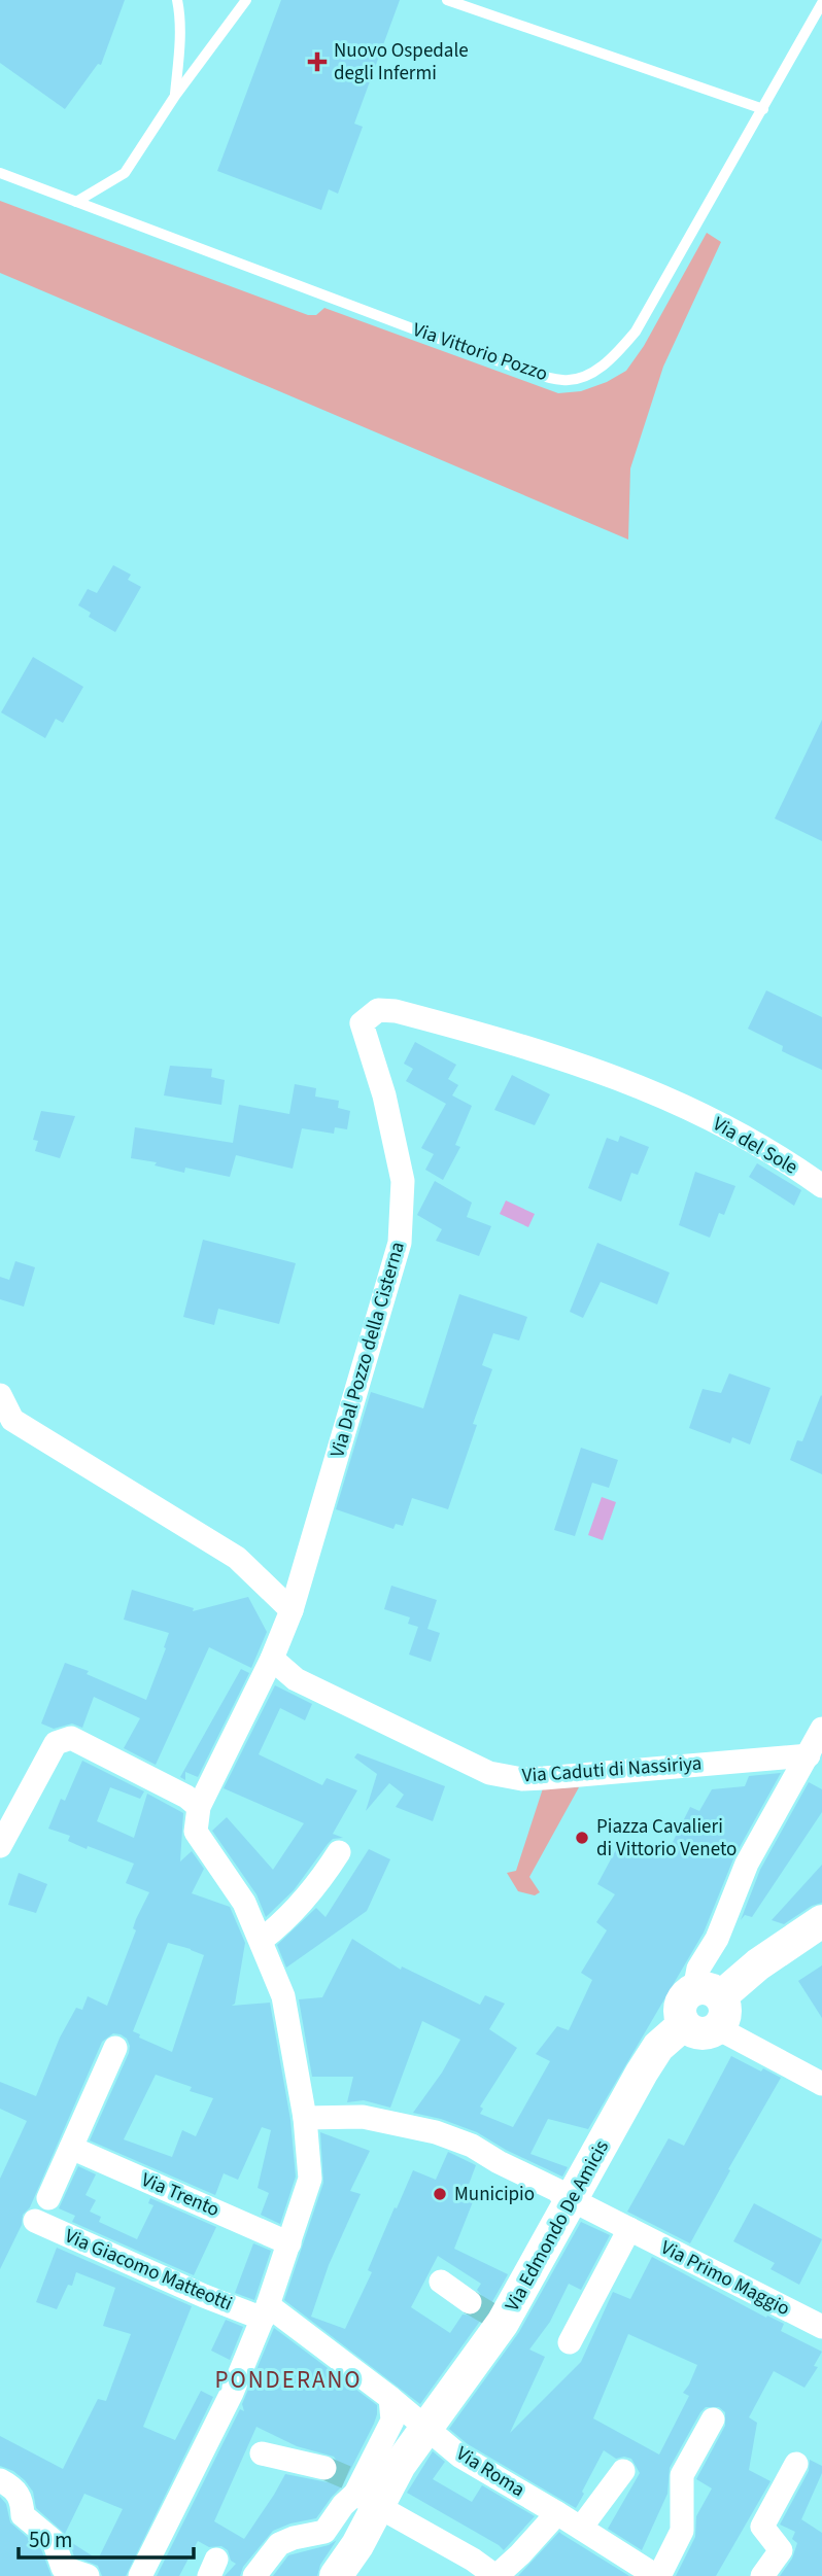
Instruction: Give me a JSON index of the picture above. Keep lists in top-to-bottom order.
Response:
{
  "streets": {
    "street": [
      "Via del Sole",
      "Via Dal Pozzo della Cisterna",
      "Via Caduti di Nassiriya",
      "Via Trento",
      "Via Edmondo De Amicis",
      "Via Giacomo Matteotti",
      "Via Primo Maggio",
      "Via Roma"
    ],
    "lane": ["Via Vittorio Pozzo"]
  },
  "crossings": [
    ["Via del Sole", "Via Dal Pozzo della Cisterna"],
    ["Via Dal Pozzo della Cisterna", "Via Caduti di Nassiriya"],
    ["Via Edmondo De Amicis", "Via Primo Maggio"],
    ["Via Edmondo De Amicis", "Via Roma"],
    ["Via Giacomo Matteotti", "Via Roma"]
  ],
  "districts": ["PONDERANO"],
  "places": {
    "health": ["Nuovo Ospedale degli Infermi"],
    "other": ["Piazza Cavalieri di Vittorio Veneto", "Municipio"]
  },
  "scale_bar": "50 m"
}
